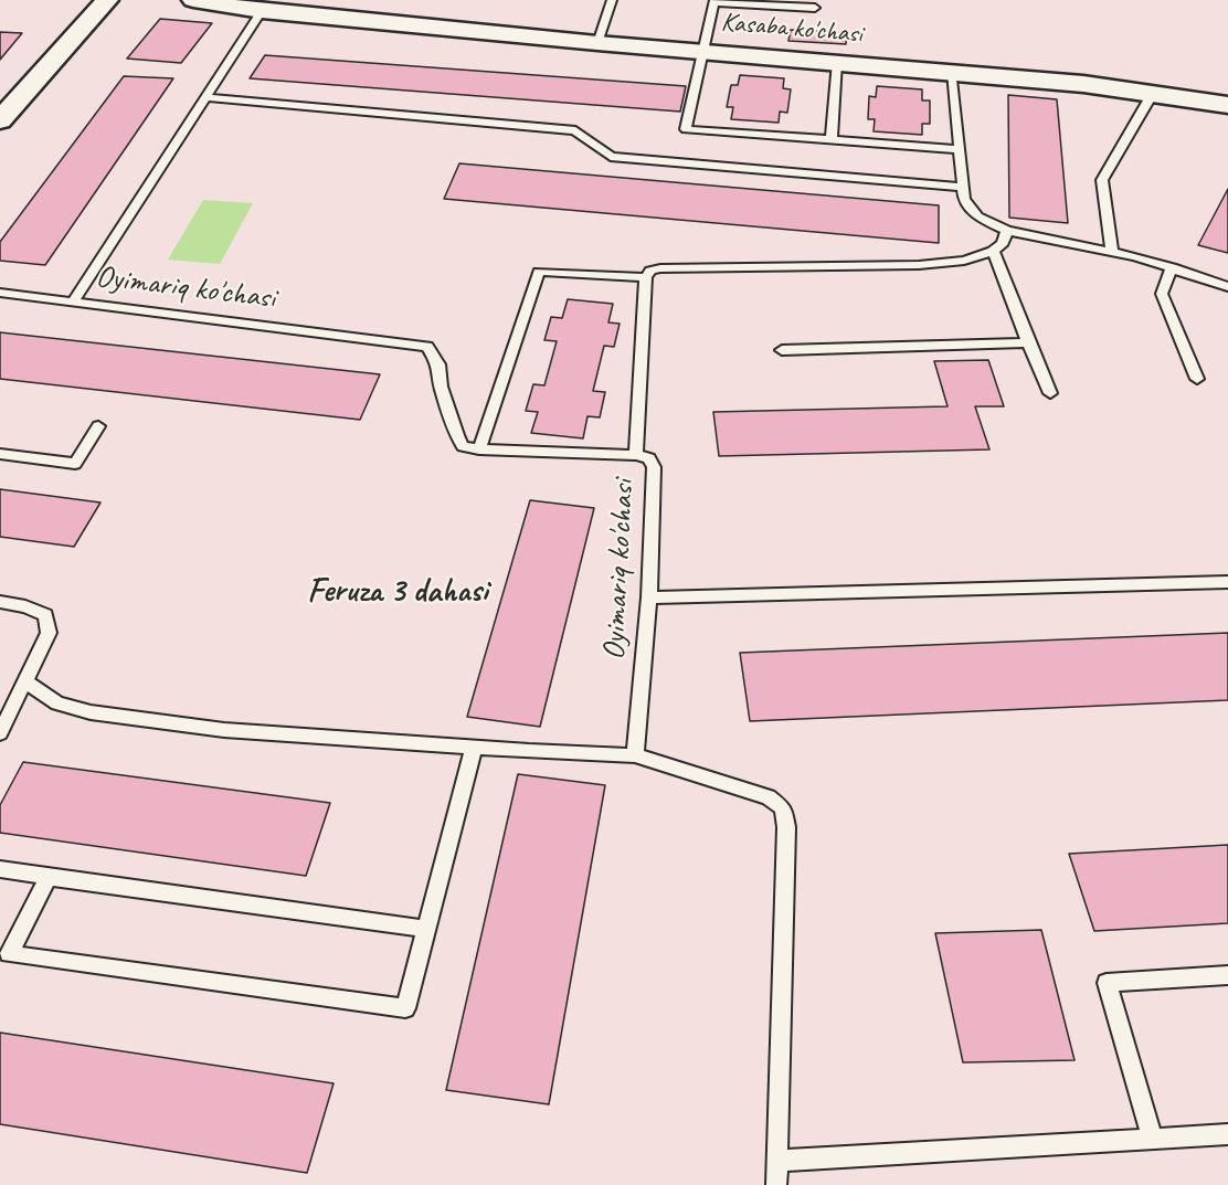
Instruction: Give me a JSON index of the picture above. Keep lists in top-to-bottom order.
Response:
{
  "streets": {
    "street": ["Kasaba ko'chasi"],
    "lane": ["Oyimariq ko'chasi"]
  },
  "districts": ["Feruza 3 dahasi"]
}
